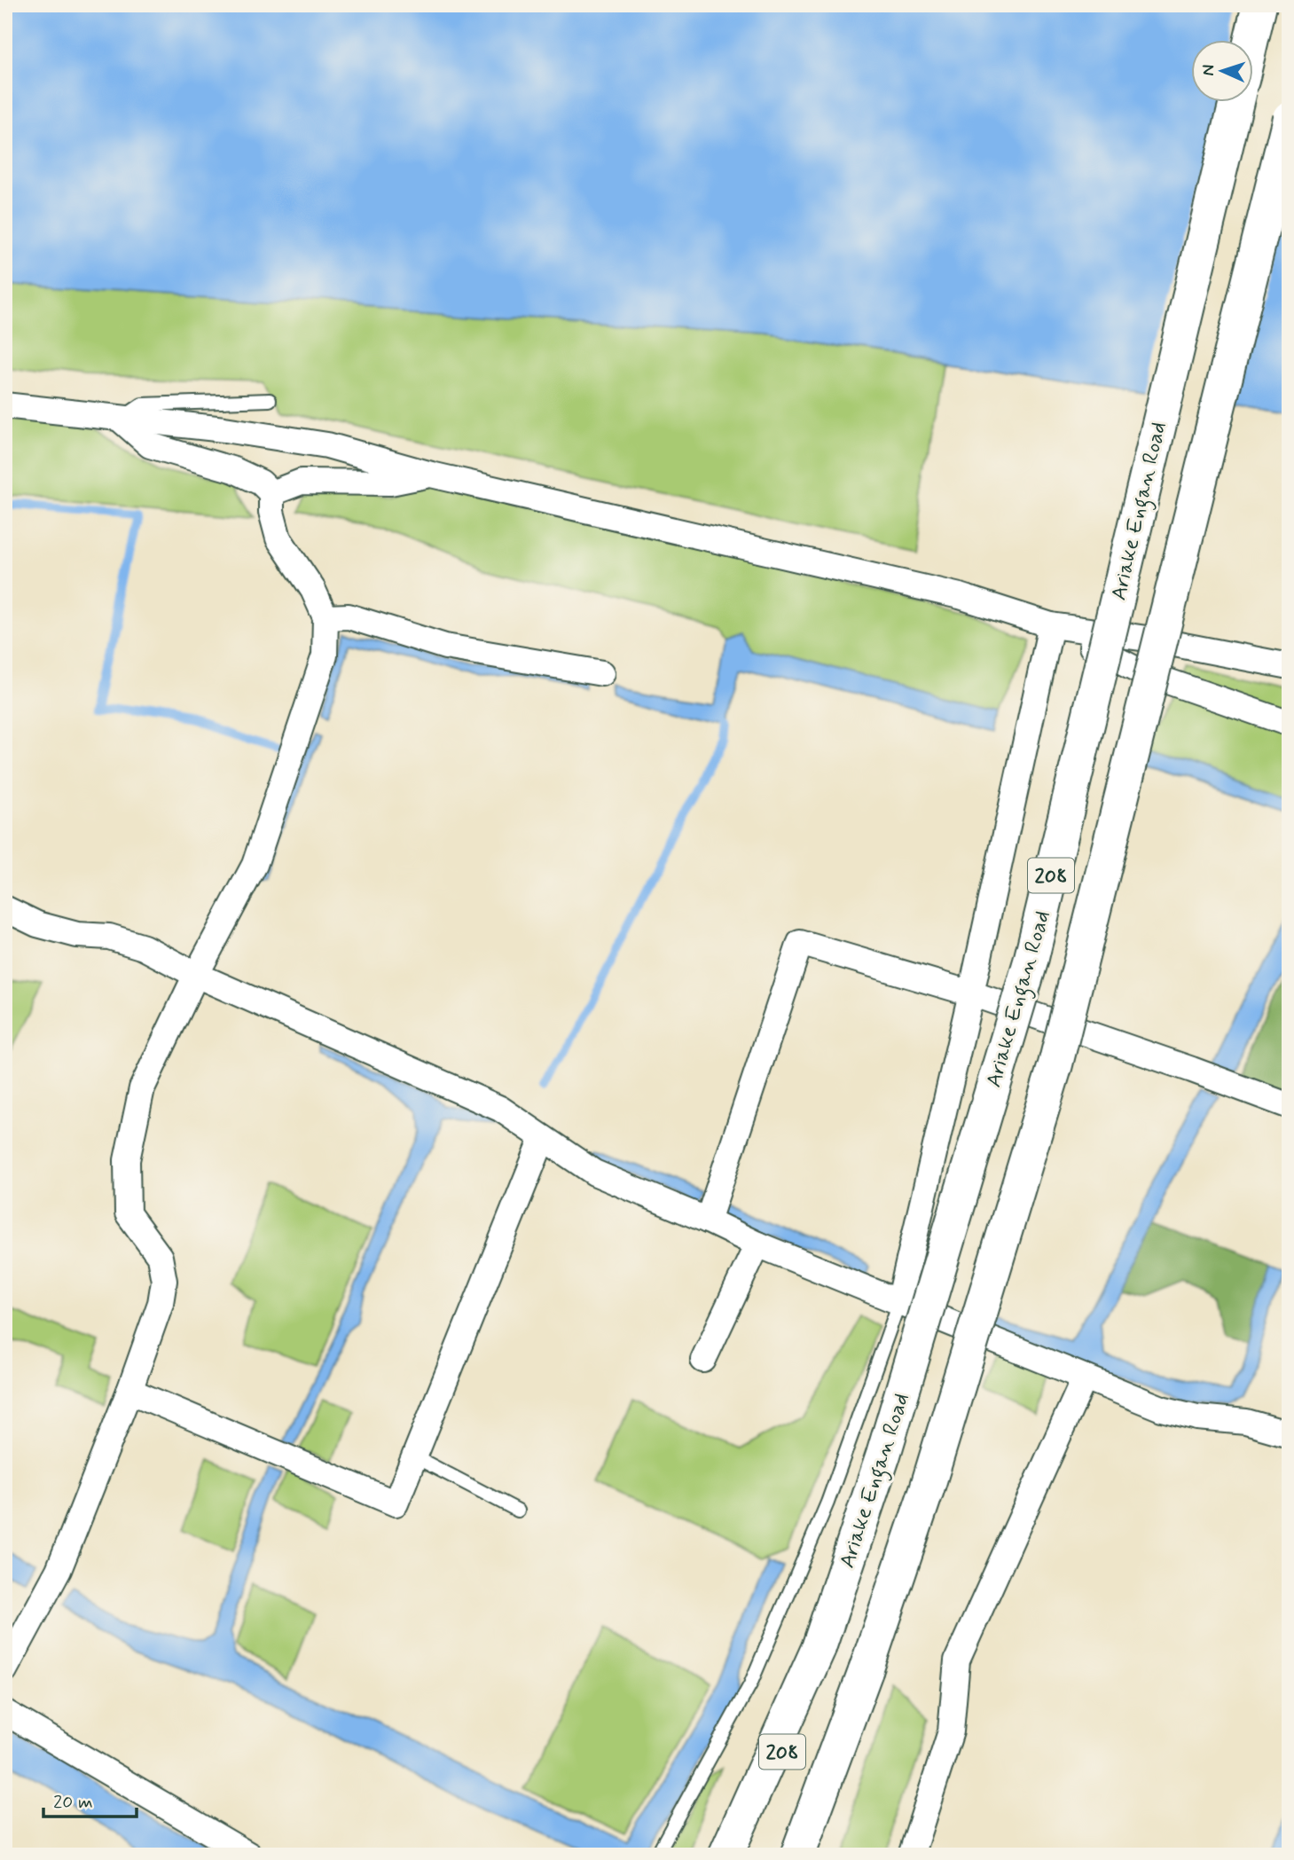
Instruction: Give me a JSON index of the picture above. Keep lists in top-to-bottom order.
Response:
{
  "streets": {
    "highway": ["Ariake Engan Road", "208"]
  },
  "scale_bar": "20 m",
  "north": "left"
}
